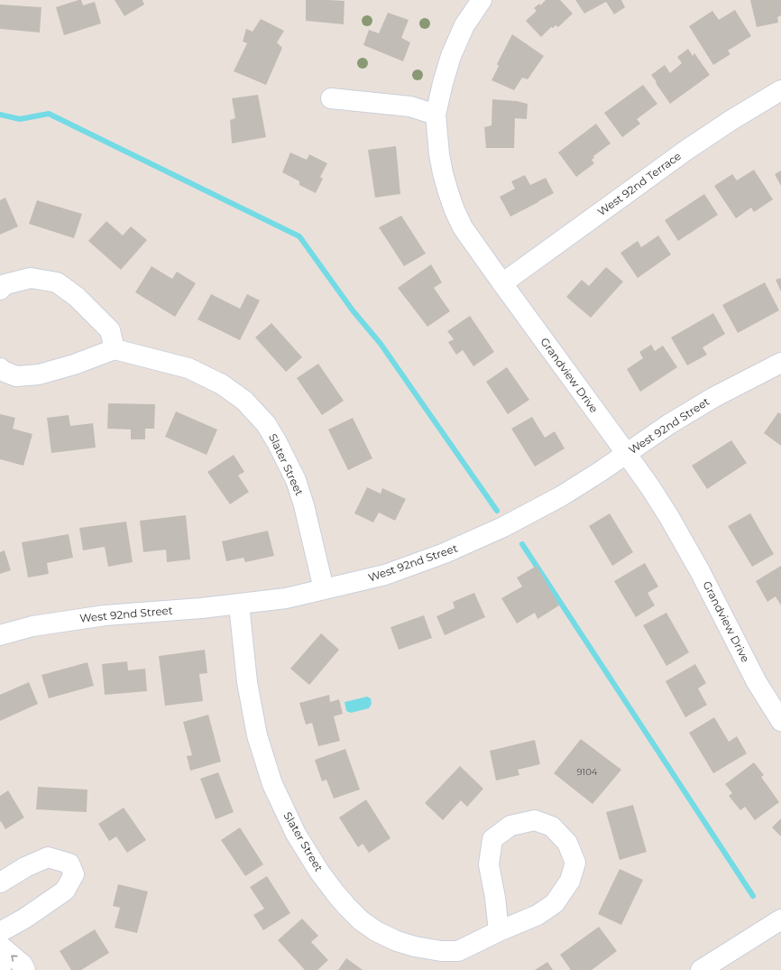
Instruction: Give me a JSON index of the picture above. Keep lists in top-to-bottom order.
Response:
{
  "streets": {
    "street": [
      "West 92nd Terrace",
      "Grandview Drive",
      "West 92nd Street",
      "Slater Street"
    ]
  },
  "crossings": [
    ["West 92nd Terrace", "Grandview Drive"],
    ["Grandview Drive", "West 92nd Street"],
    ["West 92nd Street", "Slater Street"]
  ],
  "house_numbers": ["9104"]
}
